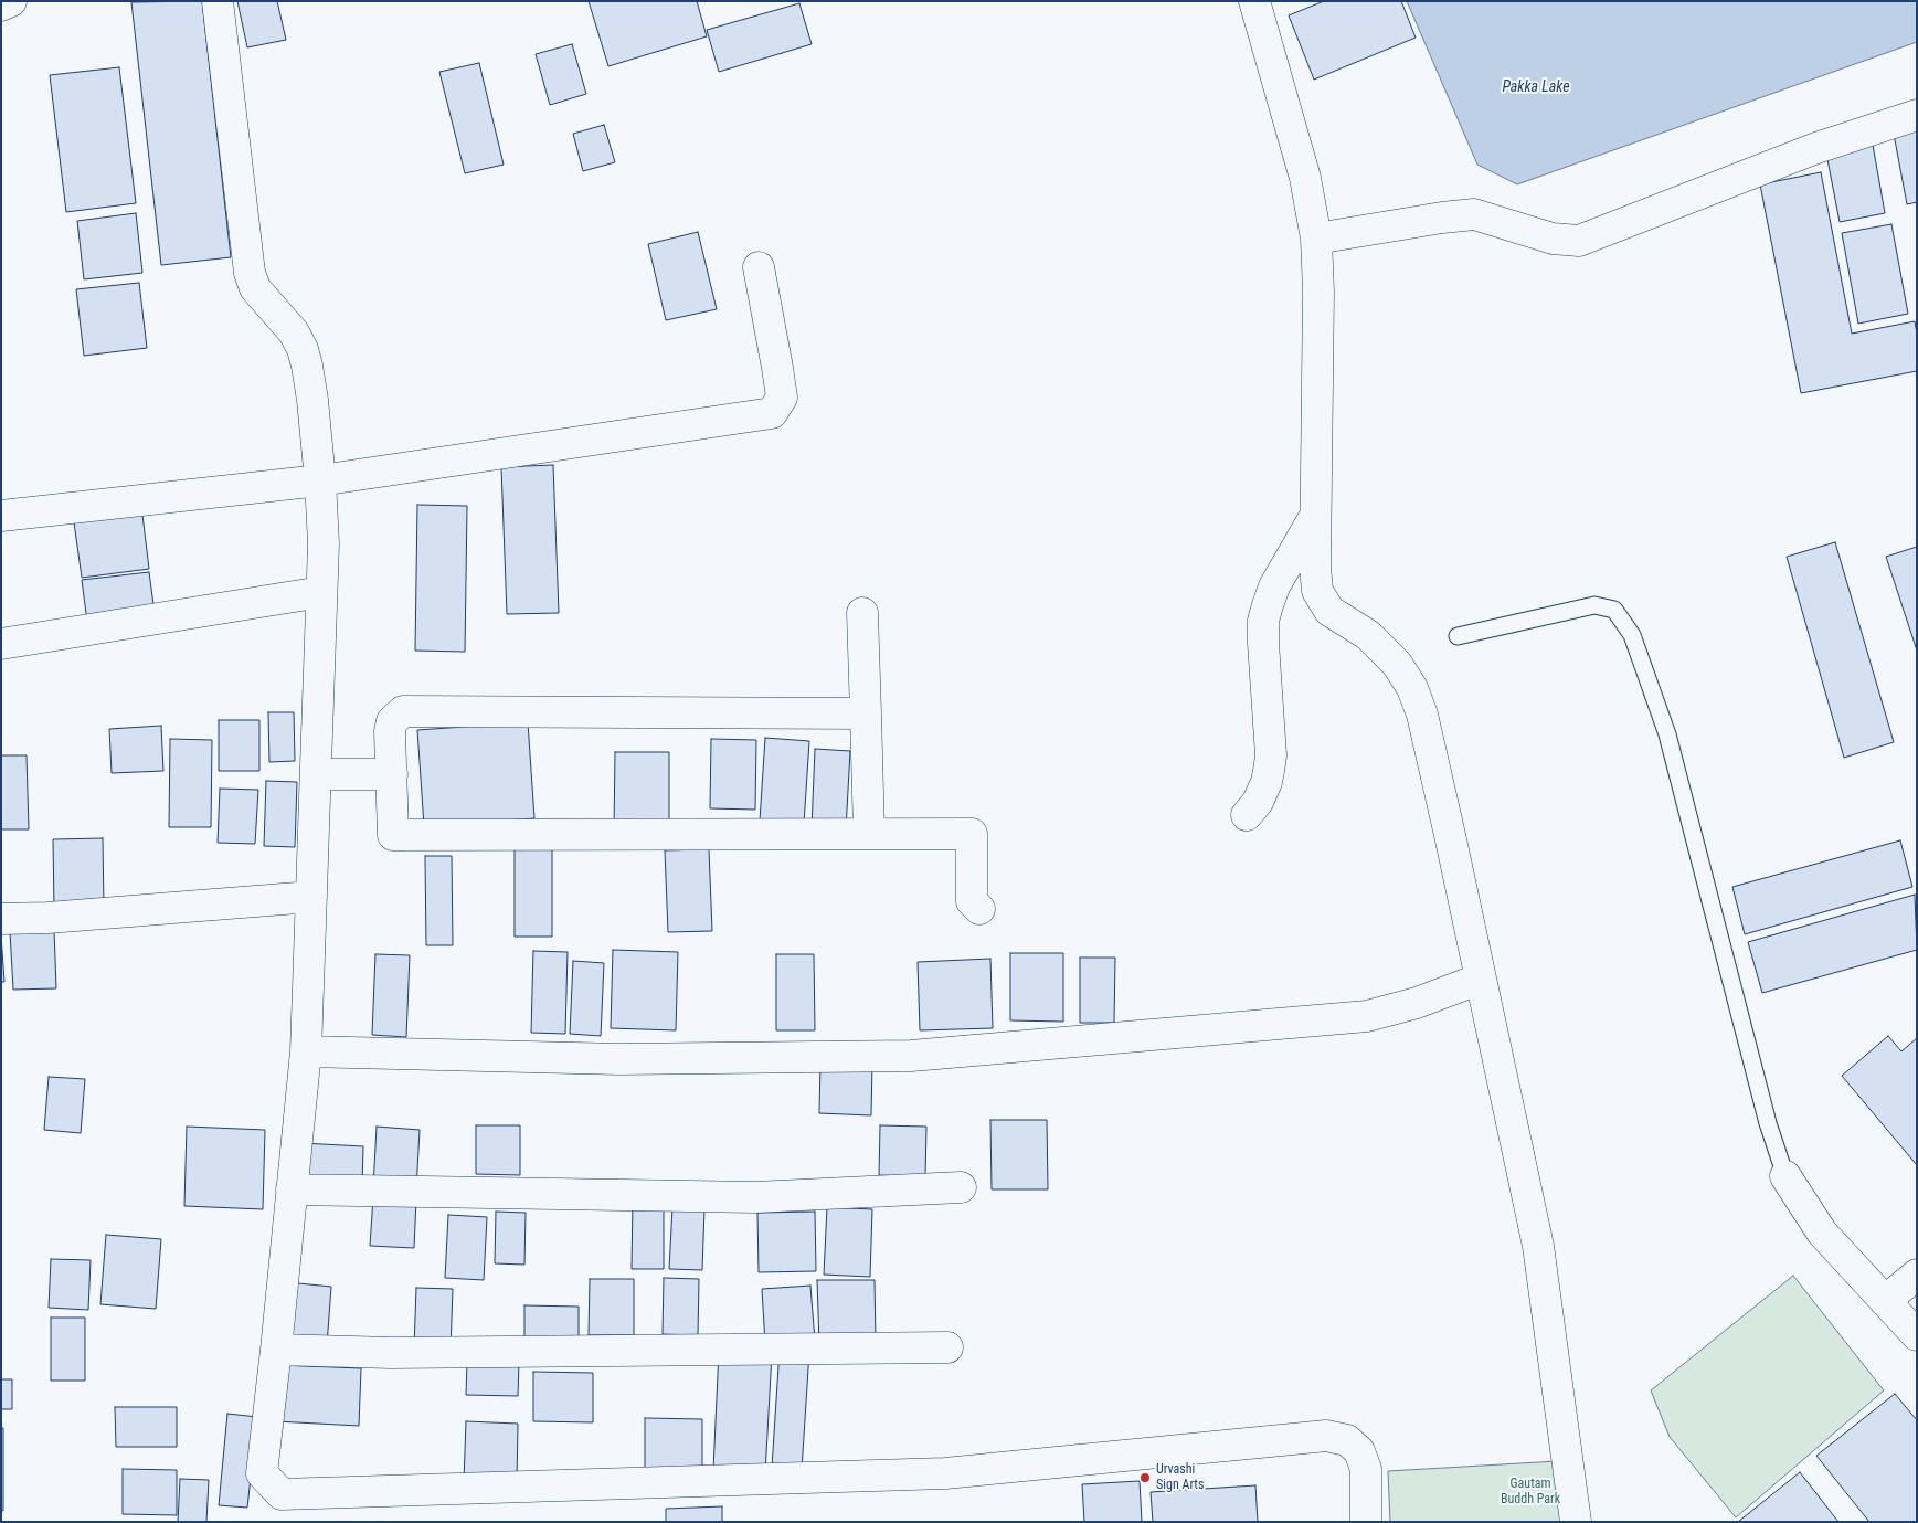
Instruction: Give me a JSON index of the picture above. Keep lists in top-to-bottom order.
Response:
{
  "water": ["Pakka Lake"],
  "parks": ["Gautam Buddh Park"],
  "places": ["Urvashi Sign Arts"]
}
